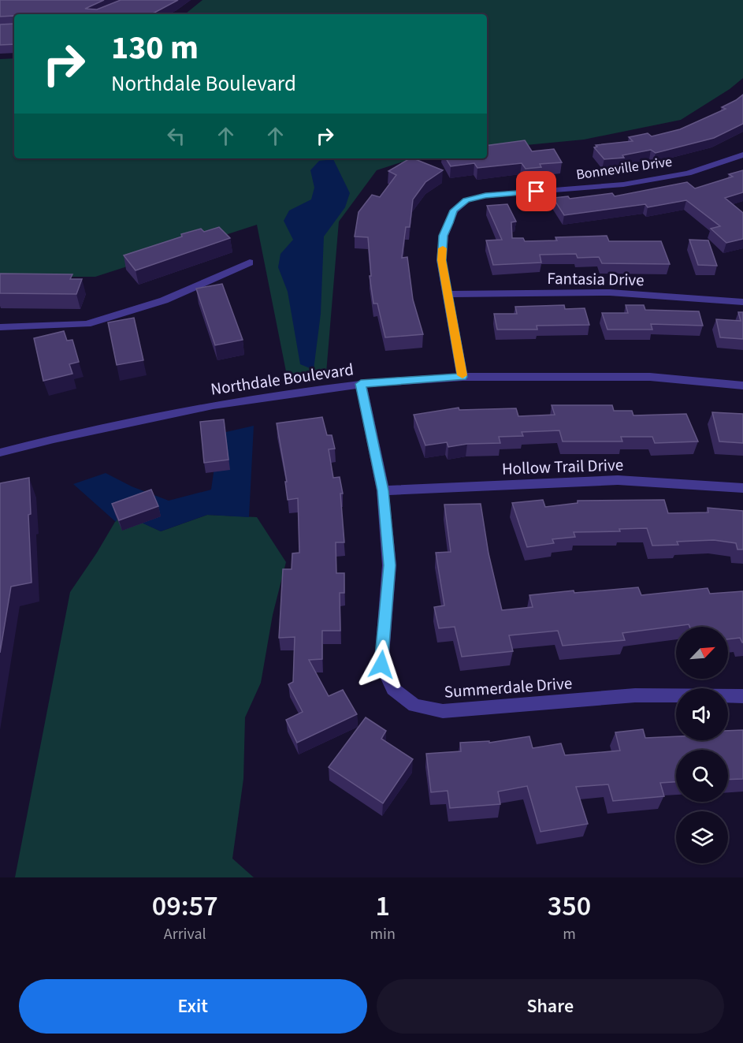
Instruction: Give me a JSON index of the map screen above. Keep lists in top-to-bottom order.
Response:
{
  "streets": {
    "street": [
      "Bonneville Drive",
      "Fantasia Drive",
      "Northdale Boulevard",
      "Hollow Trail Drive",
      "Summerdale Drive"
    ]
  },
  "crossings": [
    ["Bonneville Drive", "Fantasia Drive"],
    ["Bonneville Drive", "Northdale Boulevard"],
    ["Northdale Boulevard", "Summerdale Drive"],
    ["Hollow Trail Drive", "Summerdale Drive"]
  ],
  "north": "top right",
  "page": {
    "turn": ["130 m", "Northdale Boulevard"],
    "eta": [
      "09:57",
      "Arrival",
      "1",
      "min",
      "350",
      "m"
    ],
    "buttons": ["Exit", "Share"]
  }
}
